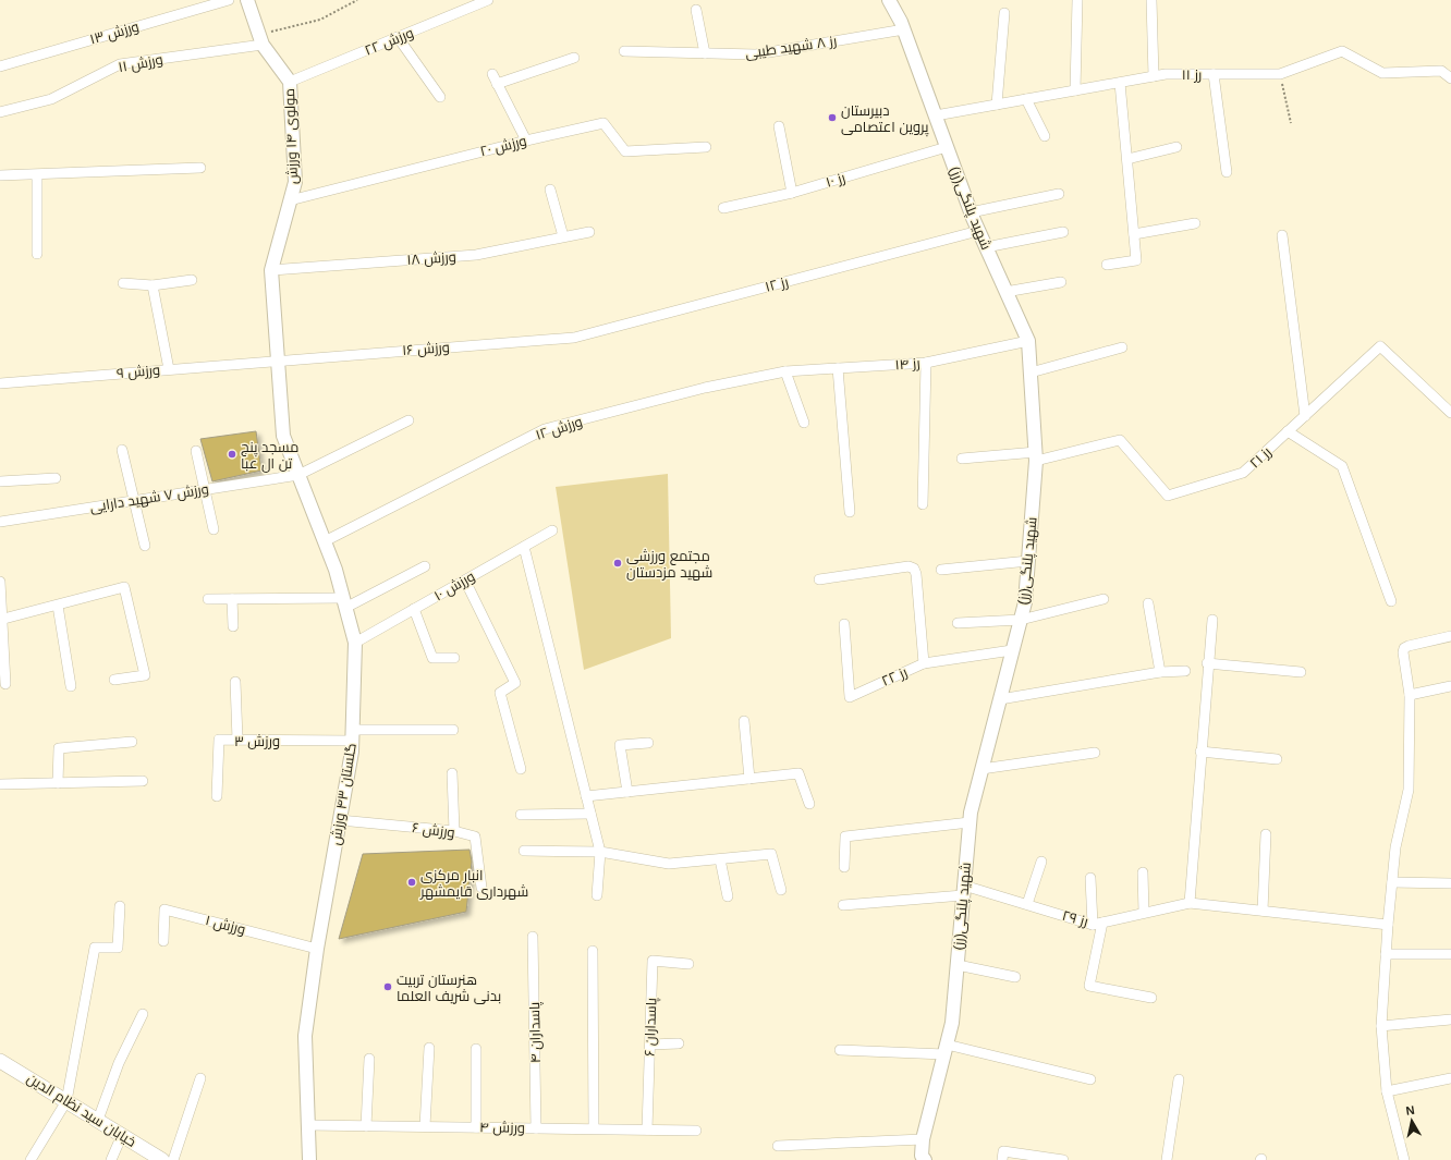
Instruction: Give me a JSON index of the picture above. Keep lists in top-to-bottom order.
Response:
{
  "streets": {
    "main road": ["خیابان سید نظام الدین"],
    "street": [
      "ورزش ۱۳",
      "ورزش ۲۲",
      "رز ۸ شهید طیبی",
      "ورزش ۱۱",
      "رز ۱۱",
      "مولوی ۱۴ ورزش",
      "ورزش ۲۰",
      "رز ۱۰",
      "شهید پلنگی(رز)",
      "ورزش ۱۸",
      "رز ۱۲",
      "ورزش ۱۶",
      "رز ۱۴",
      "ورزش ۹",
      "ورزش ۱۲",
      "رز ۲۱",
      "ورزش ۷ شهید دارایی",
      "ورزش ۱۰",
      "رز ۲۲",
      "ورزش ۳",
      "گلستان ۴۳ ورزش",
      "ورزش ۶",
      "رز ۲۹",
      "ورزش ۱",
      "پاسداران ۶",
      "پاسداران ۴",
      "ورزش ۴"
    ]
  },
  "crossings": [
    ["ورزش ۲۲", "مولوی ۱۴ ورزش"],
    ["رز ۸ شهید طیبی", "شهید پلنگی(رز)"],
    ["ورزش ۱۱", "مولوی ۱۴ ورزش"],
    ["رز ۱۱", "شهید پلنگی(رز)"],
    ["مولوی ۱۴ ورزش", "ورزش ۲۰"],
    ["مولوی ۱۴ ورزش", "ورزش ۱۸"],
    ["مولوی ۱۴ ورزش", "ورزش ۱۶"],
    ["مولوی ۱۴ ورزش", "ورزش ۹"],
    ["مولوی ۱۴ ورزش", "گلستان ۴۳ ورزش"],
    ["رز ۱۰", "شهید پلنگی(رز)"],
    ["شهید پلنگی(رز)", "رز ۱۲"],
    ["شهید پلنگی(رز)", "رز ۱۴"],
    ["شهید پلنگی(رز)", "رز ۲۱"],
    ["شهید پلنگی(رز)", "رز ۲۲"],
    ["شهید پلنگی(رز)", "رز ۲۹"],
    ["رز ۱۲", "ورزش ۱۶"],
    ["ورزش ۱۶", "ورزش ۹"],
    ["ورزش ۱۶", "گلستان ۴۳ ورزش"],
    ["رز ۱۴", "ورزش ۱۲"],
    ["ورزش ۹", "گلستان ۴۳ ورزش"],
    ["ورزش ۱۲", "گلستان ۴۳ ورزش"],
    ["ورزش ۷ شهید دارایی", "گلستان ۴۳ ورزش"],
    ["ورزش ۱۰", "گلستان ۴۳ ورزش"],
    ["ورزش ۳", "گلستان ۴۳ ورزش"],
    ["گلستان ۴۳ ورزش", "ورزش ۶"],
    ["گلستان ۴۳ ورزش", "ورزش ۱"],
    ["گلستان ۴۳ ورزش", "ورزش ۴"],
    ["پاسداران ۶", "ورزش ۴"],
    ["پاسداران ۴", "ورزش ۴"]
  ],
  "places": [
    "دبیرستان پروین اعتصامی",
    "مسجد پنج تن ال عبا",
    "مجتمع ورزشی شهید مزدستان",
    "انبار مرکزی شهرداری قایمشهر",
    "هنرستان تربیت بدنی شریف العلما"
  ],
  "north": "top"
}
